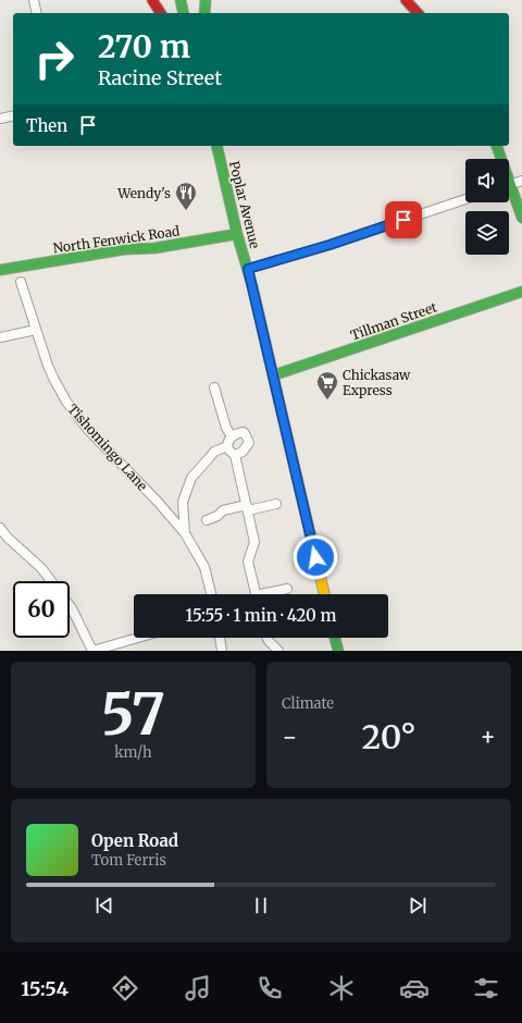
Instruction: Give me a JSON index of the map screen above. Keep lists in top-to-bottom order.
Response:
{
  "streets": {
    "main road": ["Poplar Avenue", "North Fenwick Road", "Tillman Street"],
    "street": ["Tishomingo Lane"]
  },
  "crossings": [
    ["Poplar Avenue", "North Fenwick Road"],
    ["Poplar Avenue", "Tillman Street"]
  ],
  "places": {
    "restaurant": ["Wendy's"],
    "supermarket": ["Chickasaw Express"]
  },
  "page": {
    "turn": ["270 m", "Racine Street"],
    "then": "Then",
    "limit": "60",
    "trip": "15:55 · 1 min · 420 m",
    "tile": [
      ["57", "km/h"],
      "Climate"
    ],
    "heat": ["−", "20°", "+"],
    "song": ["Open Road", "Tom Ferris"],
    "tabs": "15:54"
  }
}
